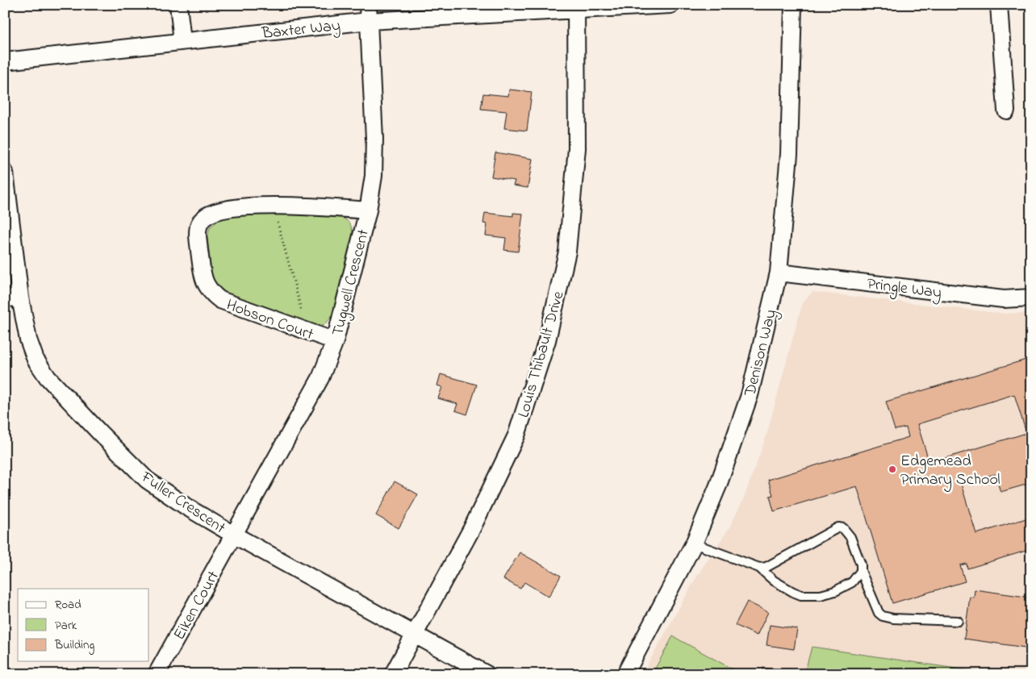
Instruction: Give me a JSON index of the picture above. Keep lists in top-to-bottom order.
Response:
{
  "streets": {
    "street": [
      "Baxter Way",
      "Tugwell Crescent",
      "Pringle Way",
      "Hobson Court",
      "Denison Way",
      "Louis Thibault Drive",
      "Fuller Crescent",
      "Eiken Court"
    ]
  },
  "crossings": [
    ["Baxter Way", "Tugwell Crescent"],
    ["Baxter Way", "Louis Thibault Drive"],
    ["Tugwell Crescent", "Hobson Court"],
    ["Tugwell Crescent", "Fuller Crescent"],
    ["Tugwell Crescent", "Eiken Court"],
    ["Pringle Way", "Denison Way"],
    ["Louis Thibault Drive", "Fuller Crescent"],
    ["Fuller Crescent", "Eiken Court"]
  ],
  "places": ["Edgemead Primary School"],
  "legend": ["Road", "Park", "Building"]
}
